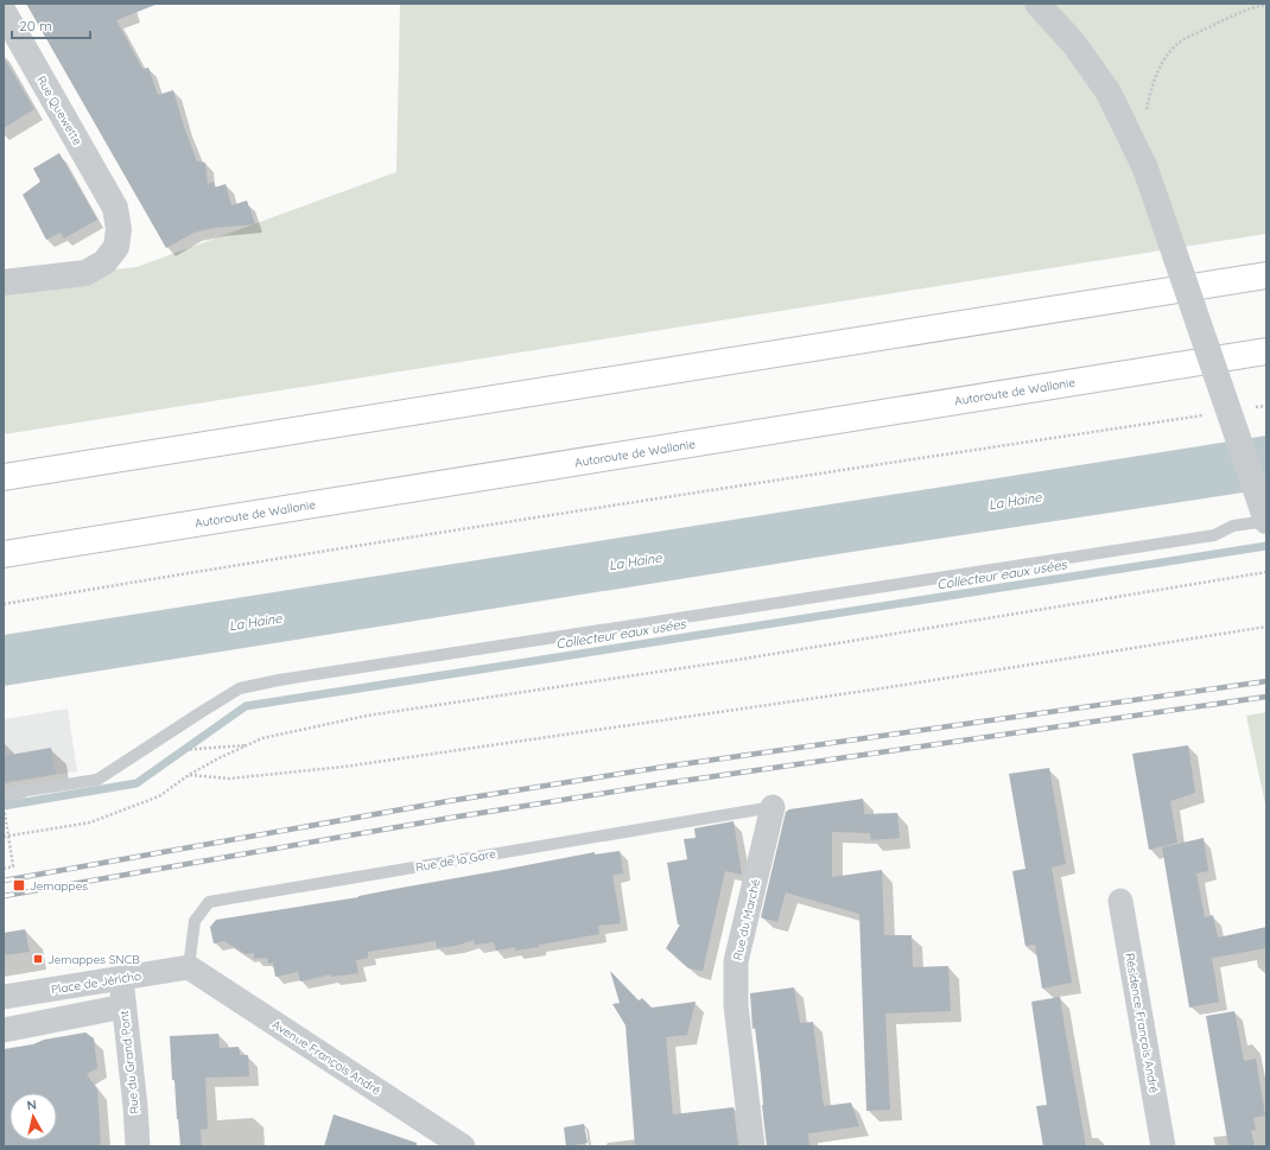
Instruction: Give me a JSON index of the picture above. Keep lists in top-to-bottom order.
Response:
{
  "streets": {
    "highway": ["Autoroute de Wallonie"],
    "street": [
      "Rue Quewette",
      "Rue du Marché",
      "Place de Jéricho",
      "Résidence François André",
      "Avenue François André",
      "Rue du Grand Pont"
    ],
    "lane": ["Rue de la Gare"]
  },
  "crossings": [
    ["Rue de la Gare", "Rue du Marché"],
    ["Rue de la Gare", "Place de Jéricho"],
    ["Rue de la Gare", "Avenue François André"],
    ["Place de Jéricho", "Avenue François André"],
    ["Place de Jéricho", "Rue du Grand Pont"]
  ],
  "water": ["La Haine", "Collecteur eaux usées"],
  "places": {
    "transit": ["Jemappes", "Jemappes SNCB"]
  },
  "scale_bar": "20 m",
  "north": "top"
}
